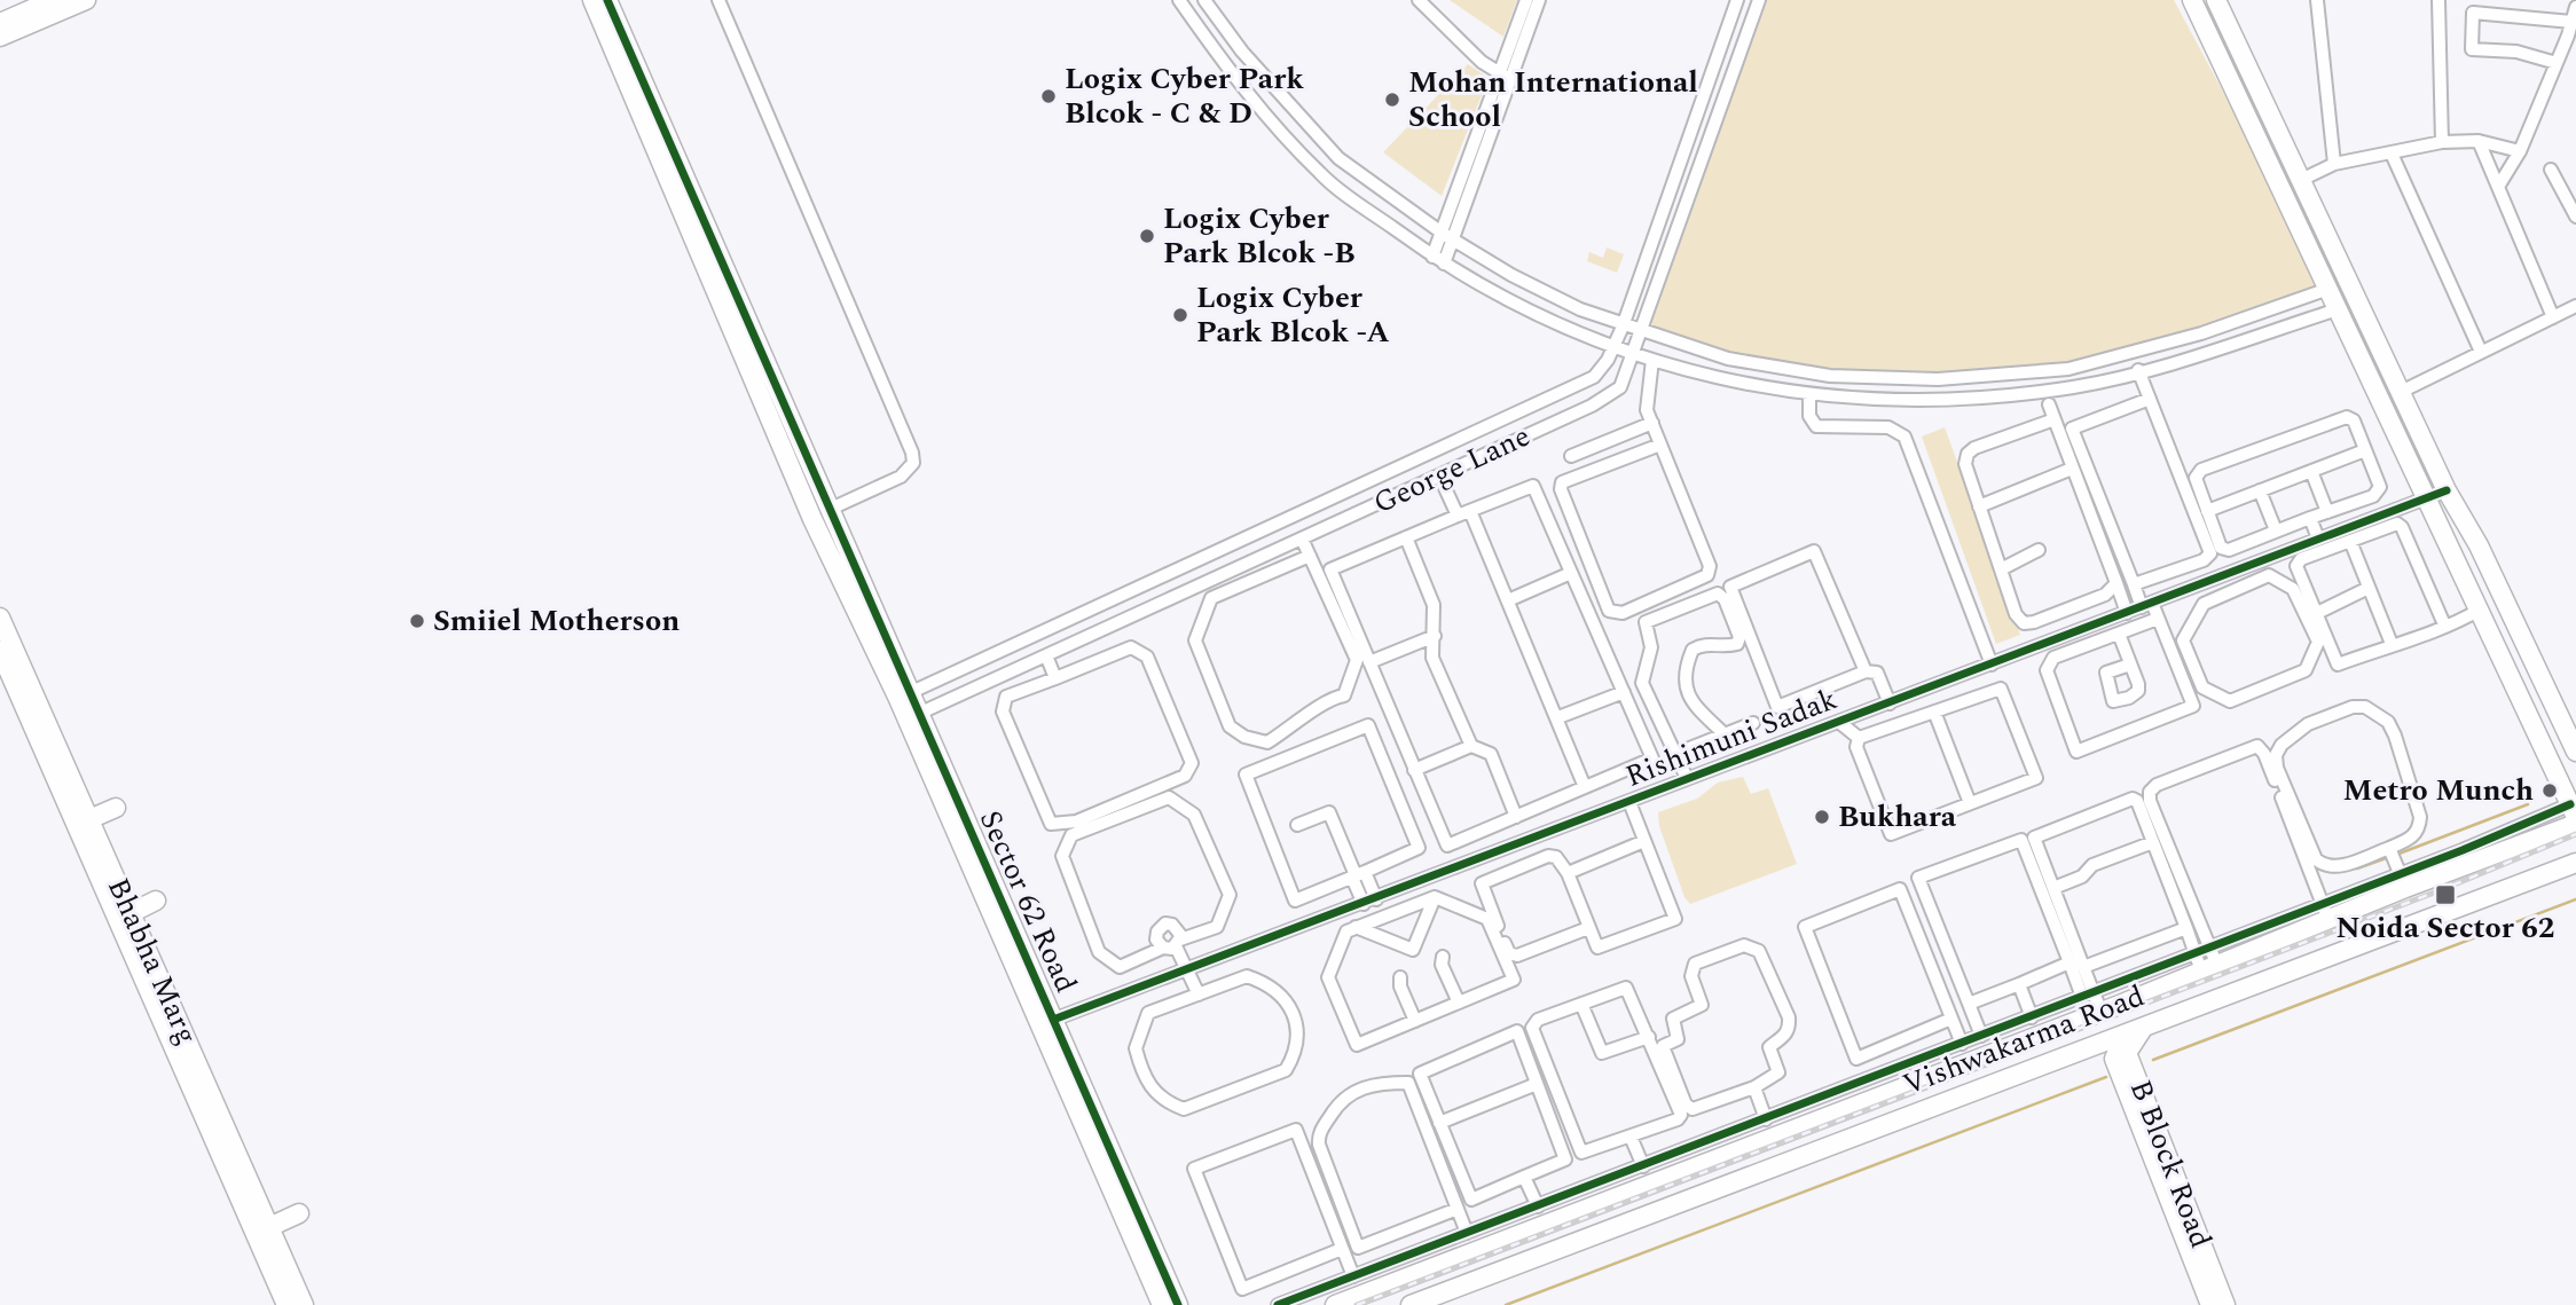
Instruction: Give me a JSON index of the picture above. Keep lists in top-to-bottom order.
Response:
{
  "streets": {
    "street": [
      "George Lane",
      "Rishimuni Sadak",
      "Sector 62 Road",
      "Bhabha Marg",
      "Vishwakarma Road",
      "B Block Road"
    ]
  },
  "crossings": [
    ["George Lane", "Sector 62 Road"],
    ["Rishimuni Sadak", "Sector 62 Road"],
    ["Vishwakarma Road", "B Block Road"]
  ],
  "places": {
    "other": [
      "Logix Cyber Park Blcok - C & D",
      "Mohan International School",
      "Logix Cyber Park Blcok -B",
      "Logix Cyber Park Blcok -A",
      "Smiiel Motherson",
      "Metro Munch",
      "Bukhara"
    ],
    "transit": ["Noida Sector 62"]
  }
}
